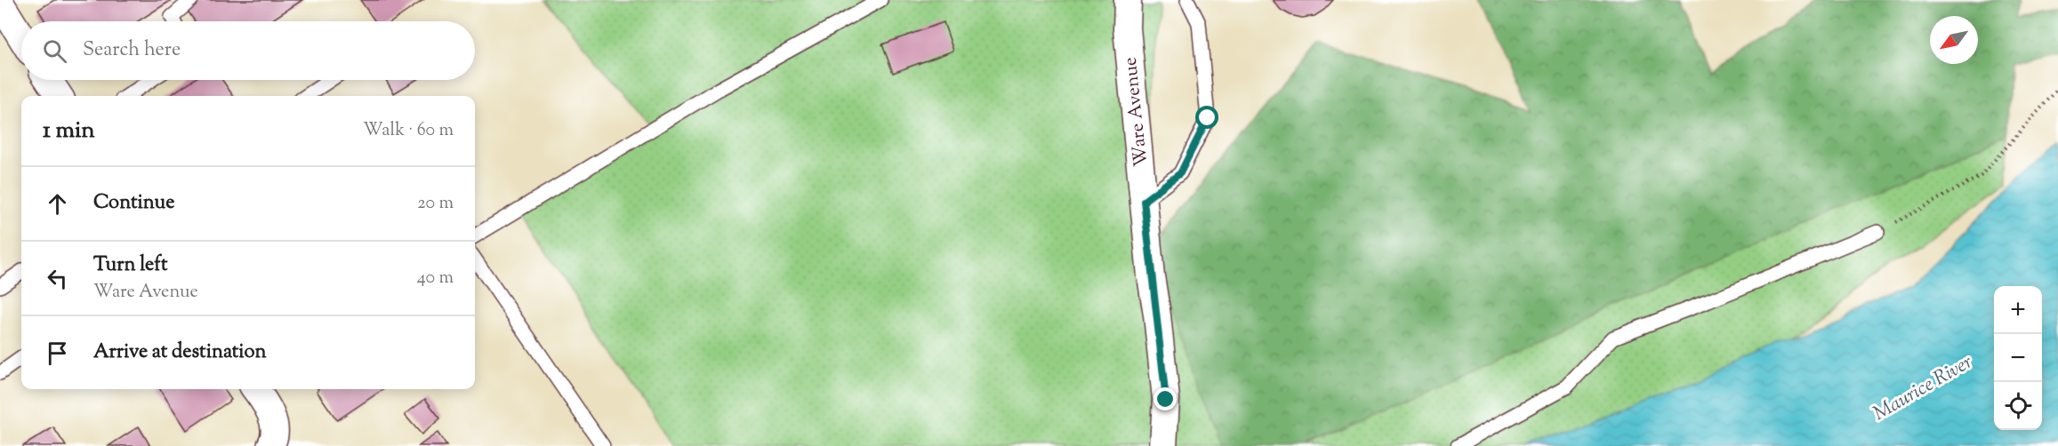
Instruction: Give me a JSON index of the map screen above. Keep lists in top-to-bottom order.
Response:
{
  "streets": {
    "street": ["Ware Avenue"]
  },
  "water": ["Maurice River"],
  "north": "bottom left",
  "page": {
    "search": "Search here",
    "heading": ["1 min", "Walk · 60 m"],
    "list": [
      ["Continue", "20 m"],
      ["Turn left", "Ware Avenue", "40 m"],
      "Arrive at destination"
    ],
    "map_buttons": ["+", "−"]
  }
}
